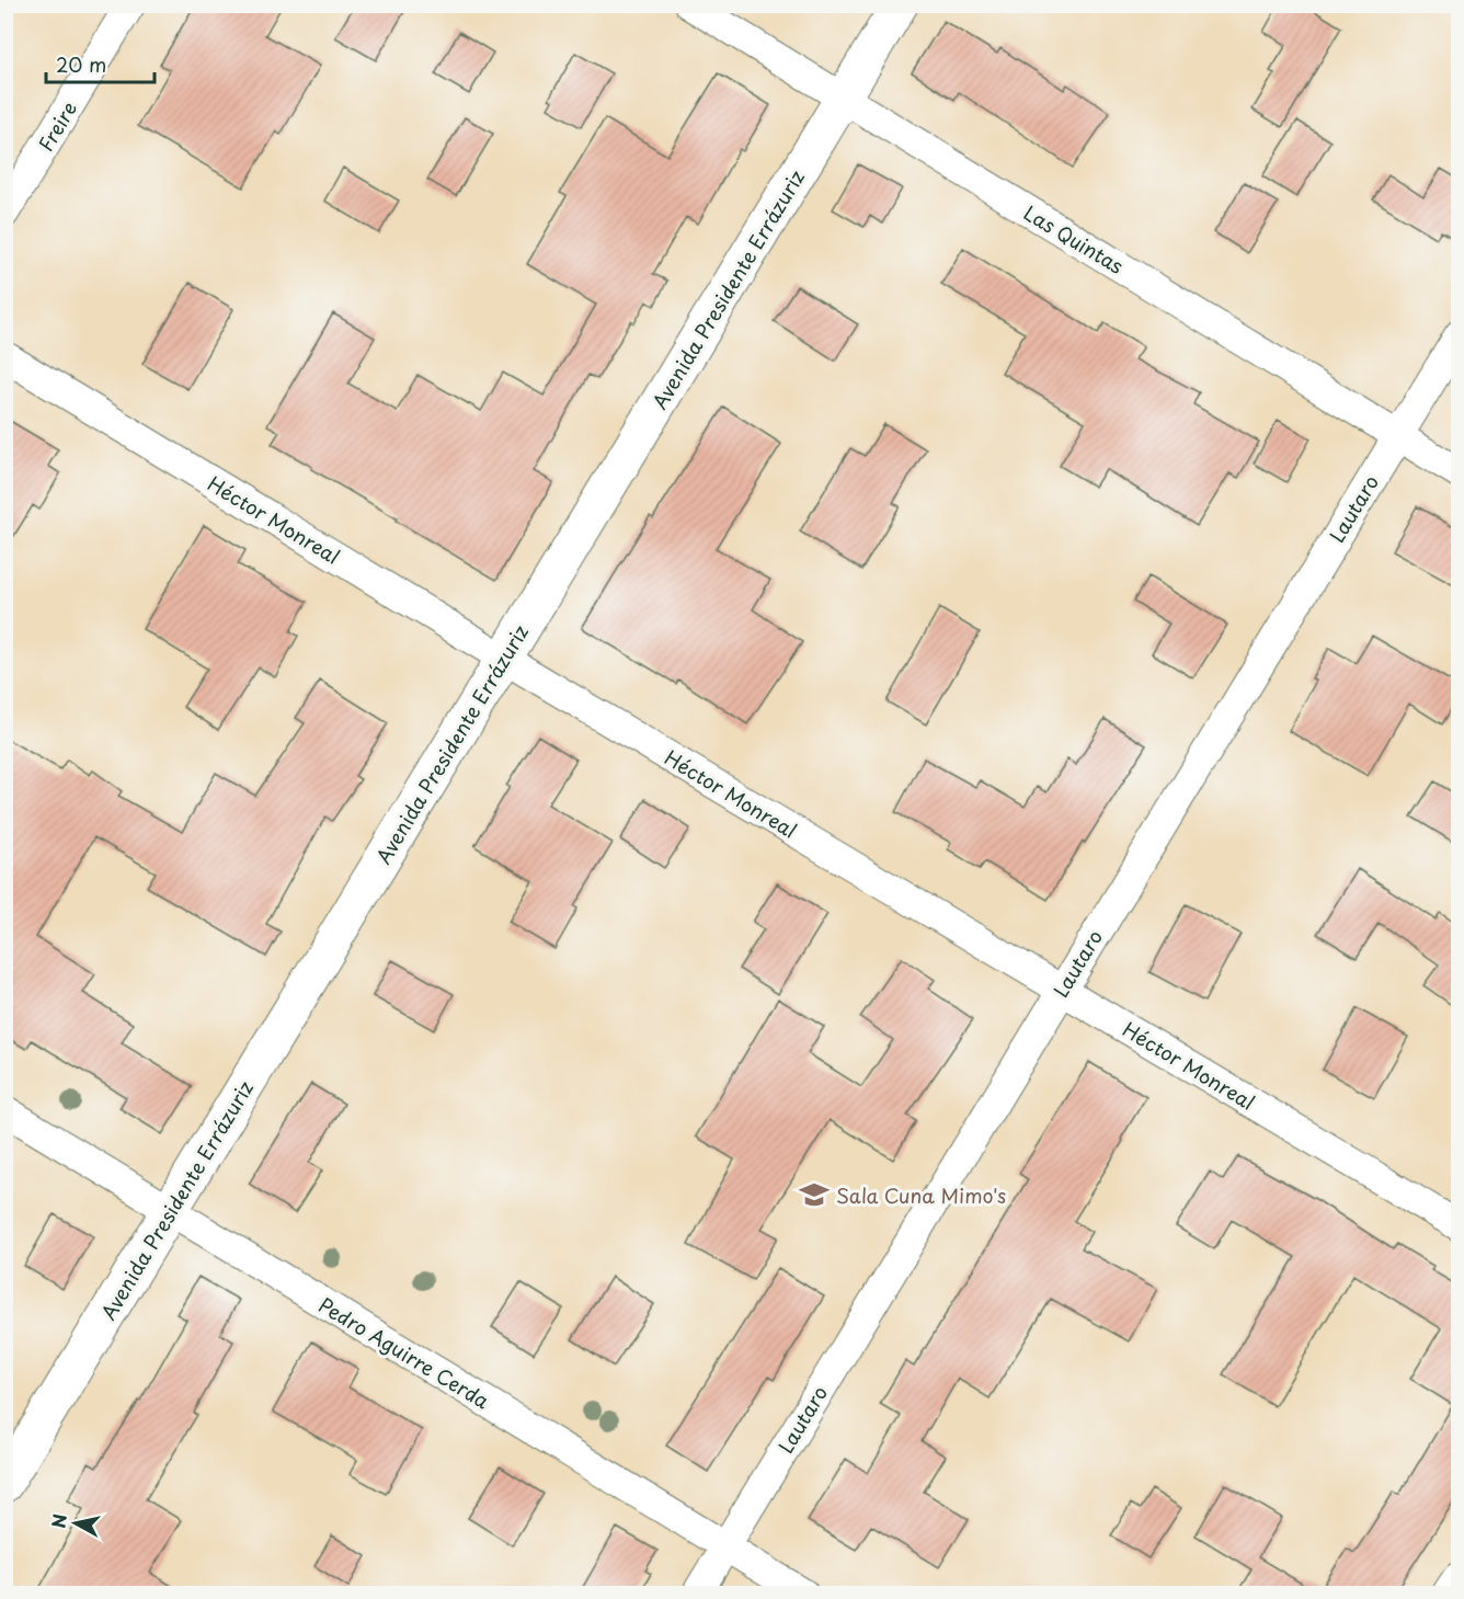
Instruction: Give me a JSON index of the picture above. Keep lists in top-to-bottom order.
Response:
{
  "streets": {
    "street": [
      "Freire",
      "Las Quintas",
      "Avenida Presidente Errázuriz",
      "Lautaro",
      "Héctor Monreal",
      "Pedro Aguirre Cerda"
    ]
  },
  "crossings": [
    ["Las Quintas", "Avenida Presidente Errázuriz"],
    ["Las Quintas", "Lautaro"],
    ["Avenida Presidente Errázuriz", "Héctor Monreal"],
    ["Avenida Presidente Errázuriz", "Pedro Aguirre Cerda"],
    ["Lautaro", "Héctor Monreal"],
    ["Lautaro", "Pedro Aguirre Cerda"]
  ],
  "places": {
    "school or university": ["Sala Cuna Mimo's"]
  },
  "scale_bar": "20 m",
  "north": "left"
}
